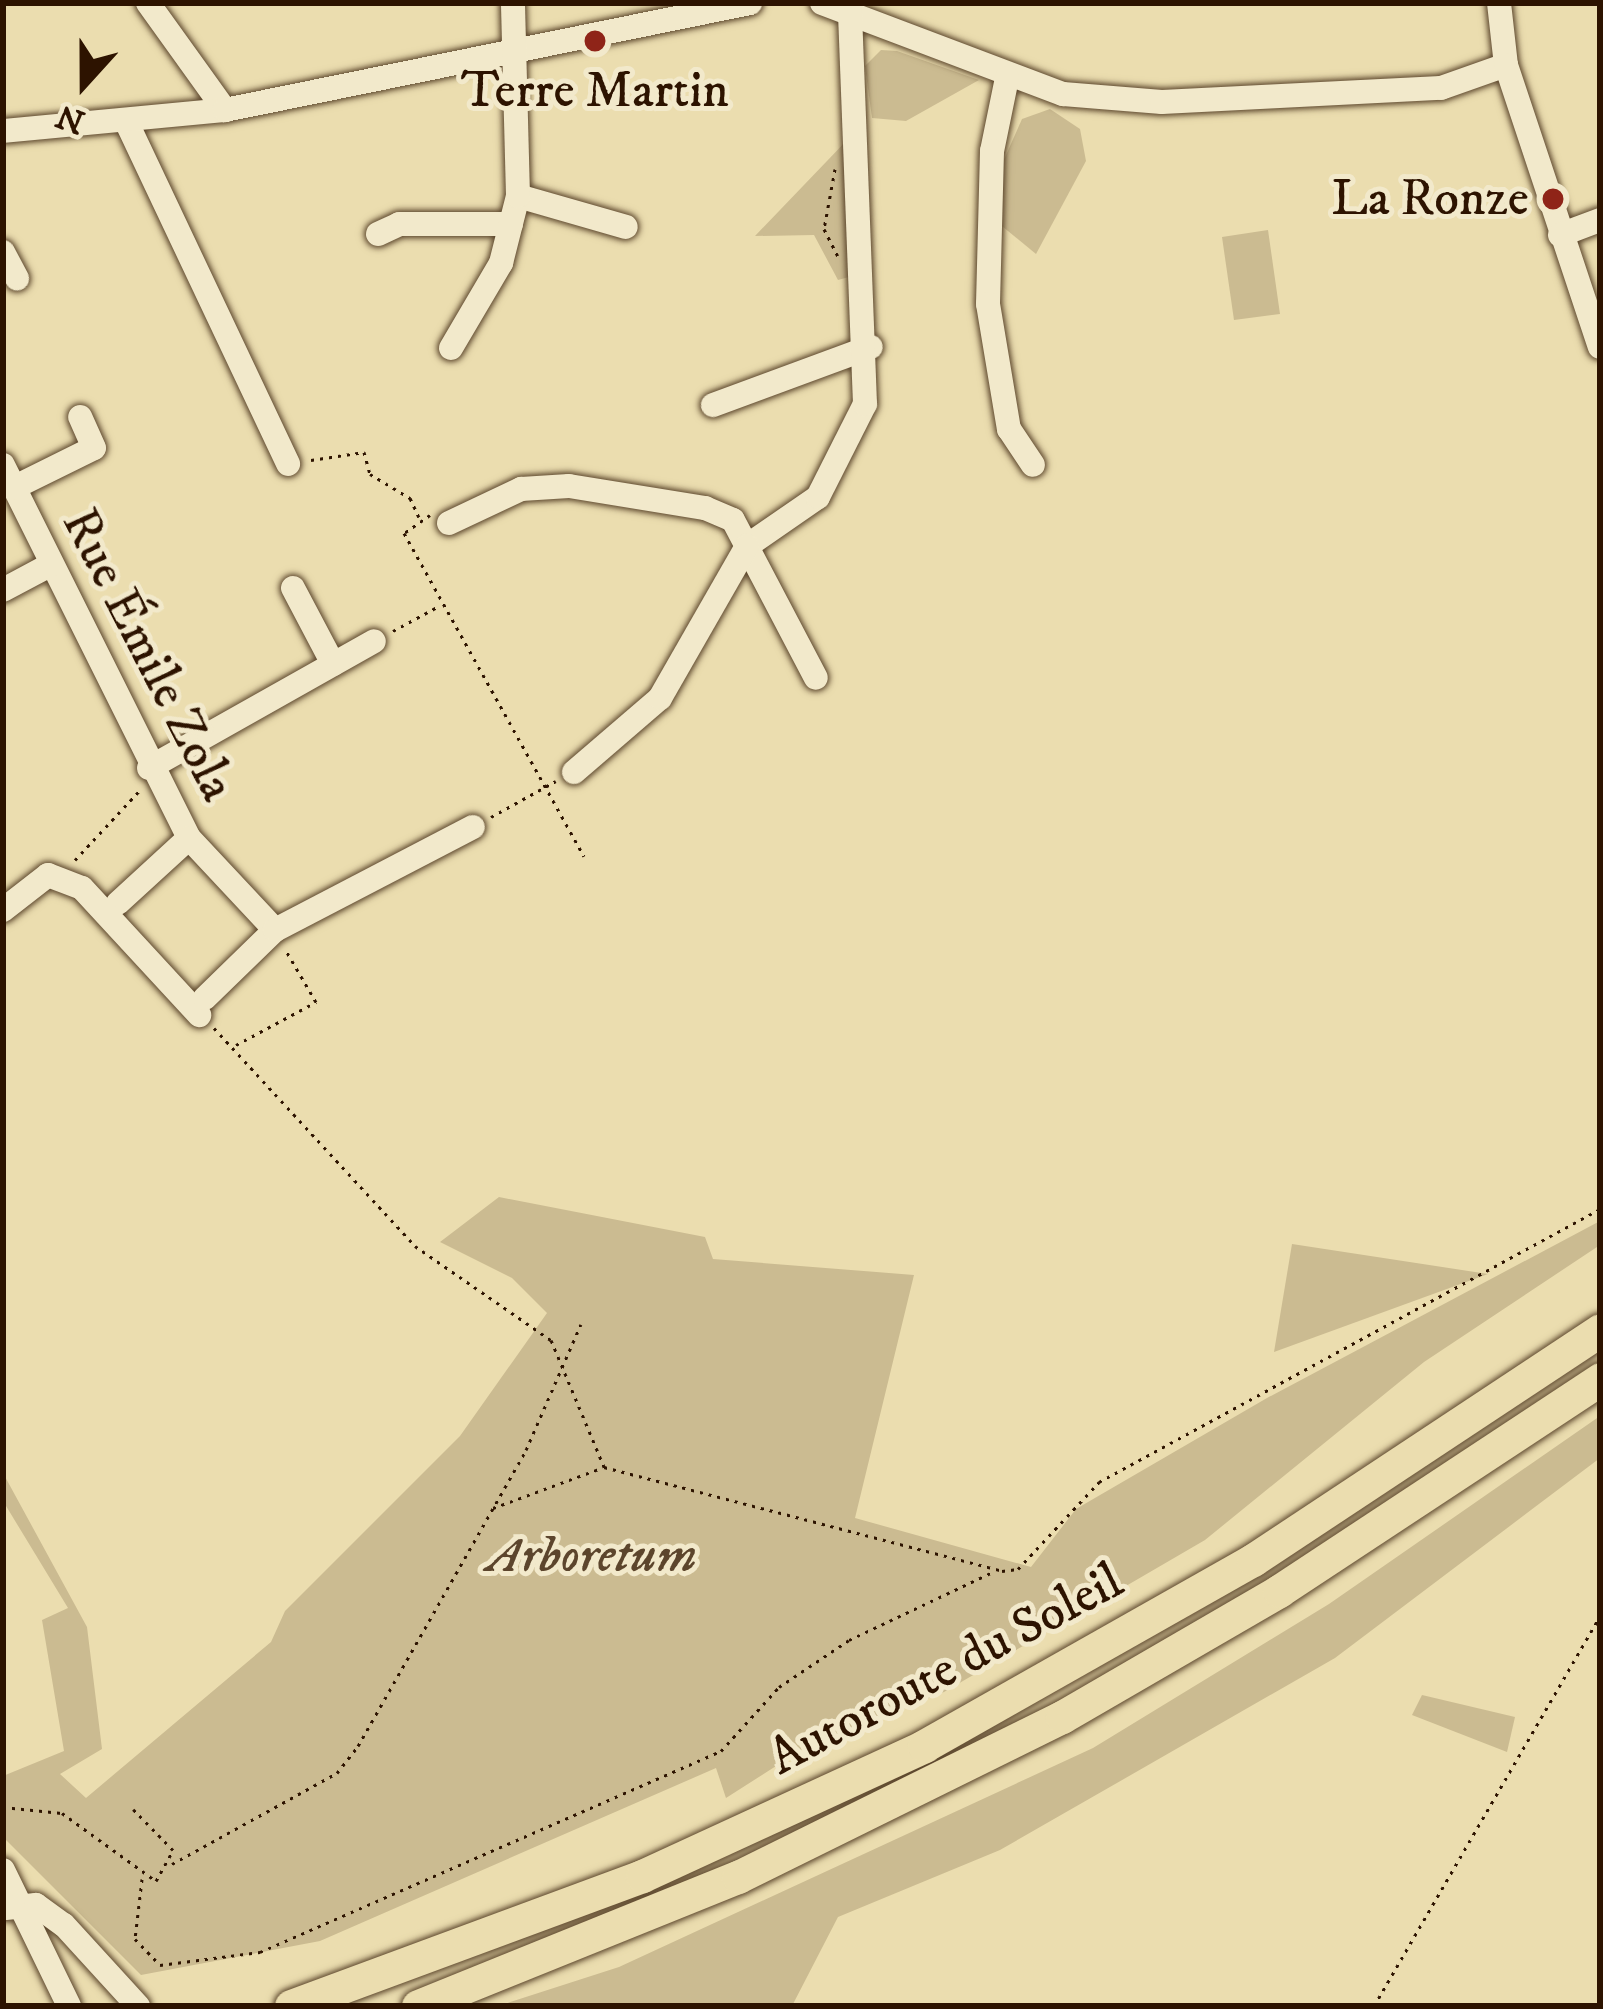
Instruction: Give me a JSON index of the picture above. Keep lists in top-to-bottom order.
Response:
{
  "streets": {
    "highway": ["Autoroute du Soleil"],
    "street": ["Rue Émile Zola"]
  },
  "parks": ["Arboretum"],
  "places": ["Terre Martin", "La Ronze"],
  "north": "bottom"
}
